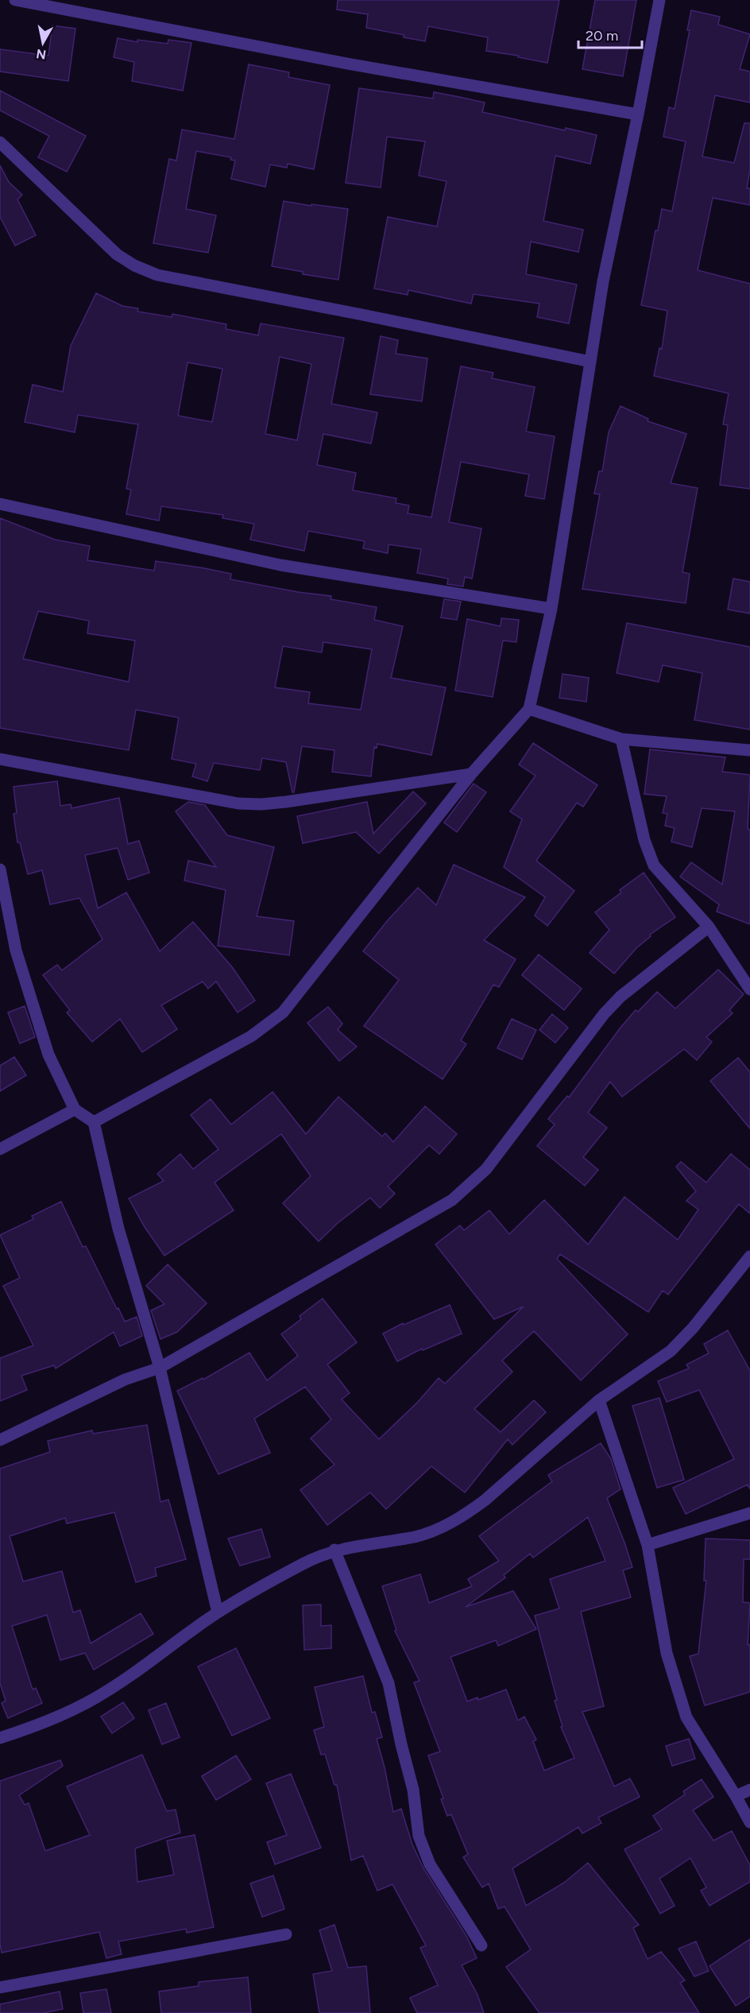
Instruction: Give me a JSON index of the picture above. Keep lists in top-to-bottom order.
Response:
{
  "scale_bar": "20 m",
  "north": "bottom"
}
